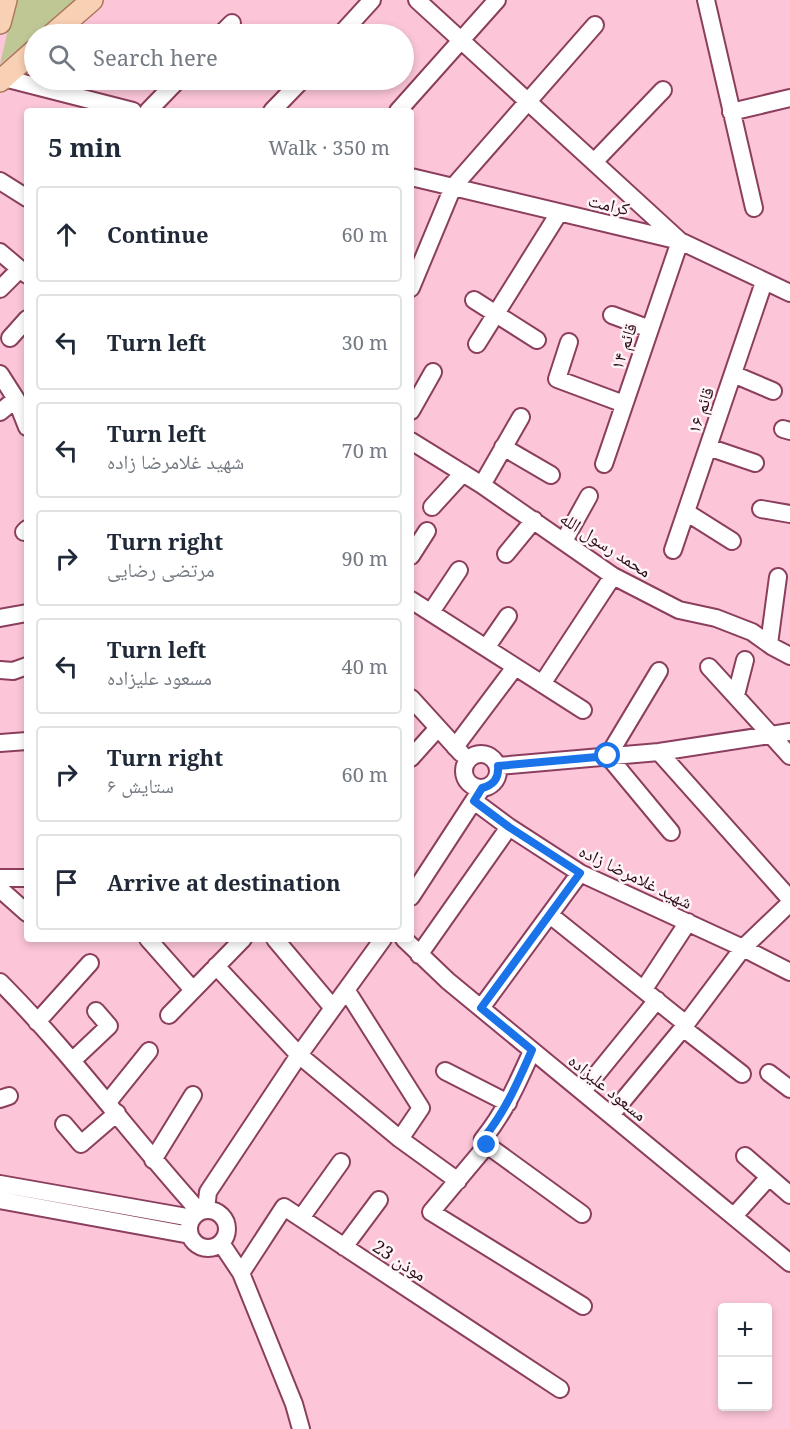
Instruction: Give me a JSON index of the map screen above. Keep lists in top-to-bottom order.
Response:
{
  "streets": {
    "street": [
      "کرامت",
      "قائم ۱۴",
      "قائم ۱۶",
      "محمد رسول الله",
      "شهید غلامرضا زاده",
      "مسعود علیزاده",
      "موذن 23"
    ]
  },
  "crossings": [
    ["کرامت", "قائم ۱۴"],
    ["کرامت", "قائم ۱۶"]
  ],
  "page": {
    "search": "Search here",
    "heading": ["5 min", "Walk · 350 m"],
    "list": [
      ["Continue", "60 m"],
      ["Turn left", "30 m"],
      ["Turn left", "شهید غلامرضا زاده", "70 m"],
      ["Turn right", "مرتضی رضایی", "90 m"],
      ["Turn left", "مسعود علیزاده", "40 m"],
      ["Turn right", "ستایش ۶", "60 m"],
      "Arrive at destination"
    ],
    "map_buttons": ["+", "−"]
  }
}
